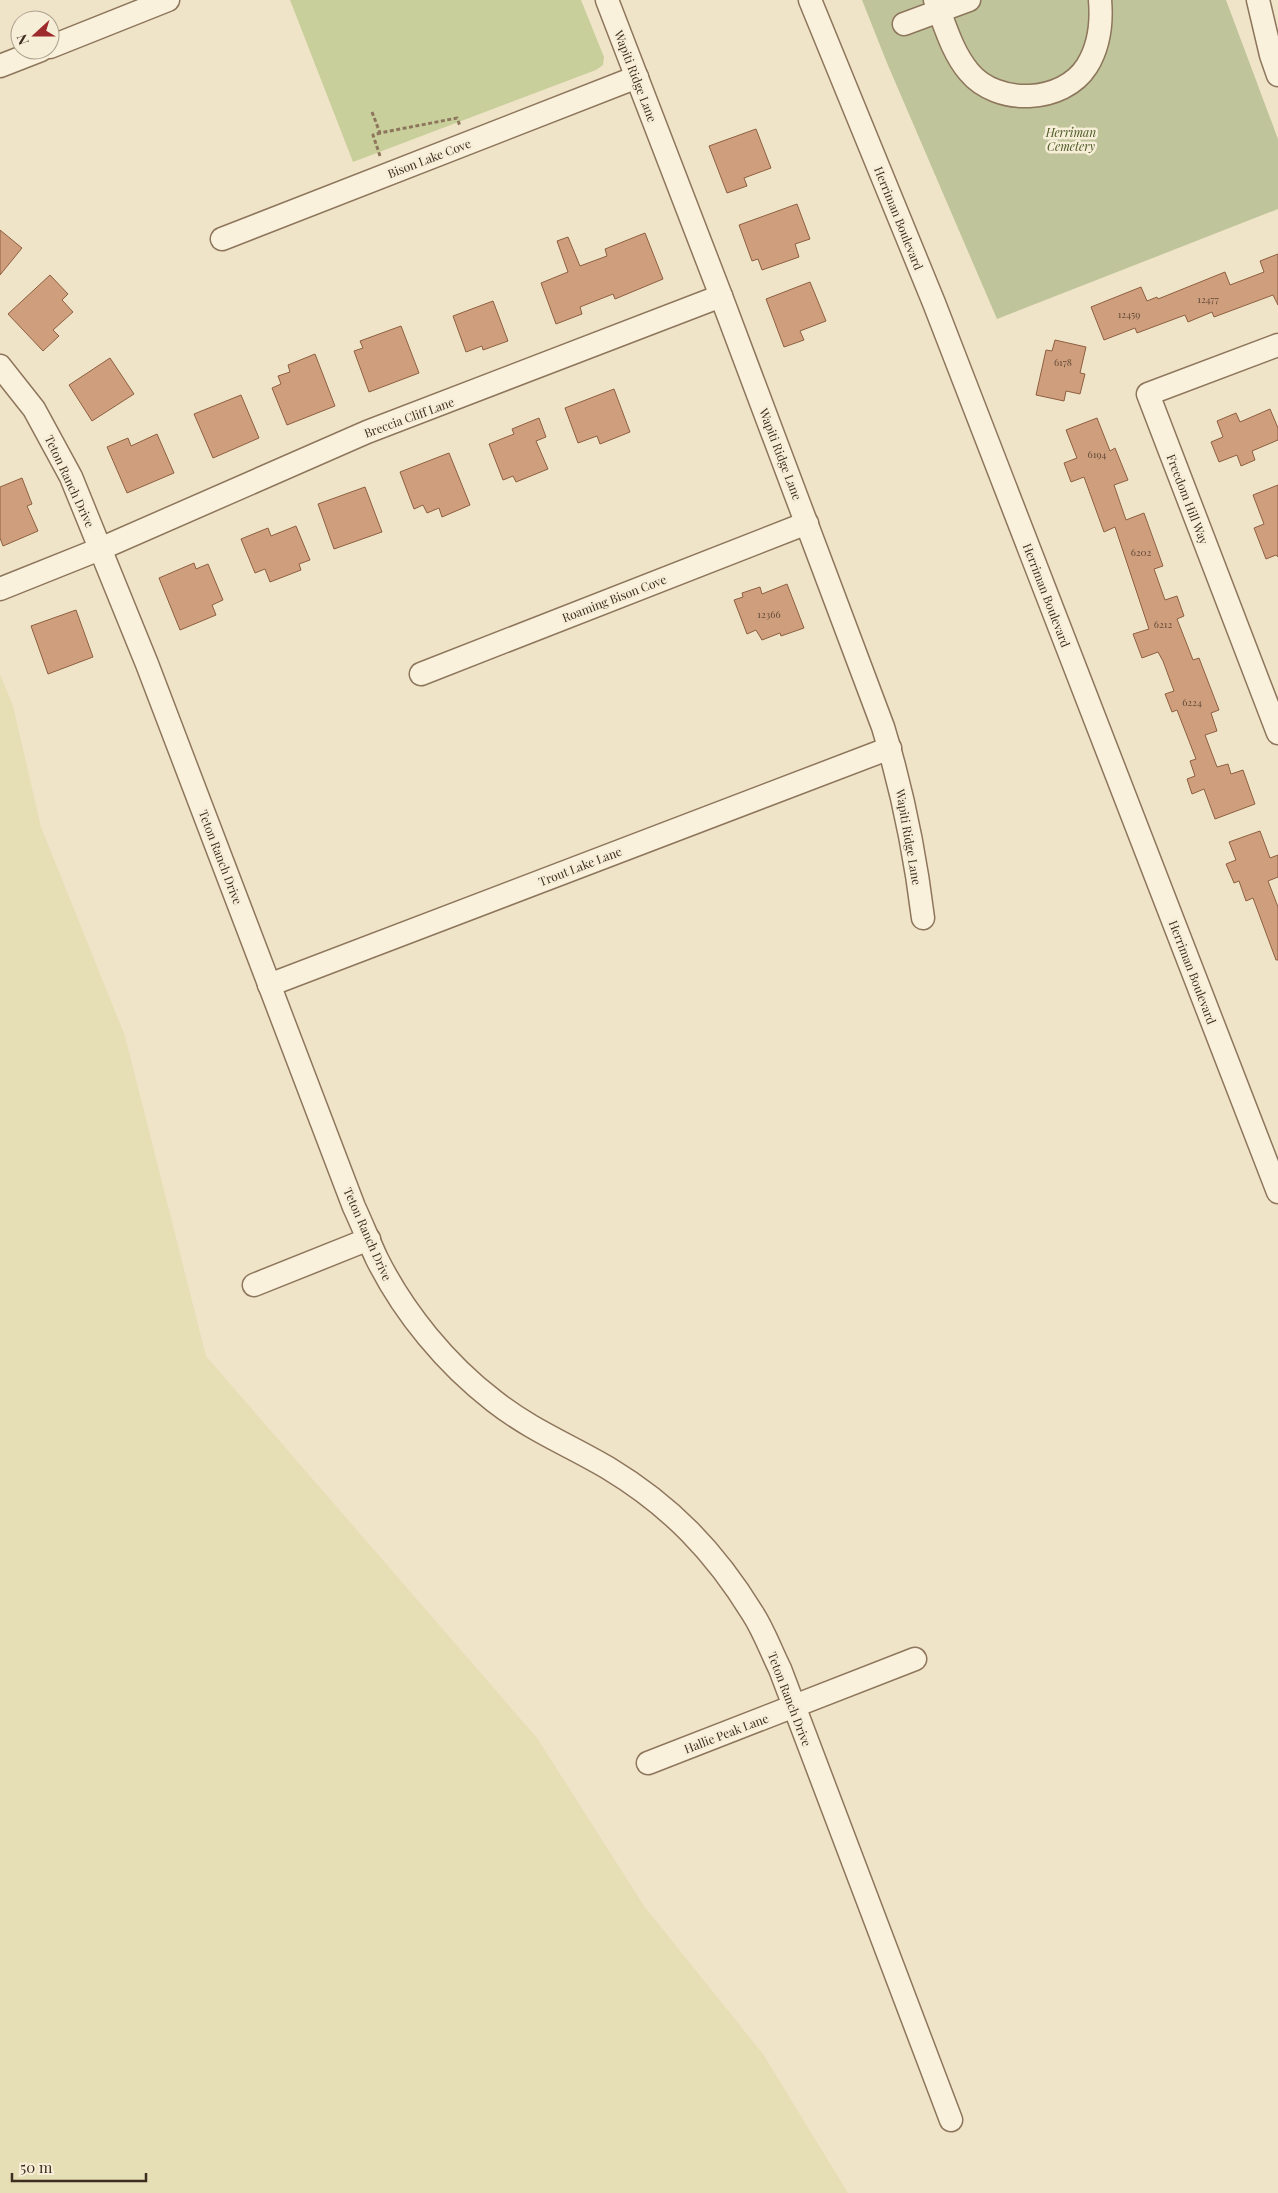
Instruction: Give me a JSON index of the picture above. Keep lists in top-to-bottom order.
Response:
{
  "streets": {
    "street": [
      "Wapiti Ridge Lane",
      "Bison Lake Cove",
      "Herriman Boulevard",
      "Breccia Cliff Lane",
      "Teton Ranch Drive",
      "Freedom Hill Way",
      "Roaming Bison Cove",
      "Trout Lake Lane",
      "Hallie Peak Lane"
    ]
  },
  "crossings": [
    ["Wapiti Ridge Lane", "Bison Lake Cove"],
    ["Wapiti Ridge Lane", "Breccia Cliff Lane"],
    ["Wapiti Ridge Lane", "Roaming Bison Cove"],
    ["Wapiti Ridge Lane", "Trout Lake Lane"],
    ["Breccia Cliff Lane", "Teton Ranch Drive"],
    ["Teton Ranch Drive", "Trout Lake Lane"],
    ["Teton Ranch Drive", "Hallie Peak Lane"]
  ],
  "parks": ["Herriman Cemetery"],
  "house_numbers": [
    "12477",
    "12459",
    "6178",
    "6194",
    "6202",
    "12366",
    "6212",
    "6224"
  ],
  "scale_bar": "50 m",
  "north": "left"
}
